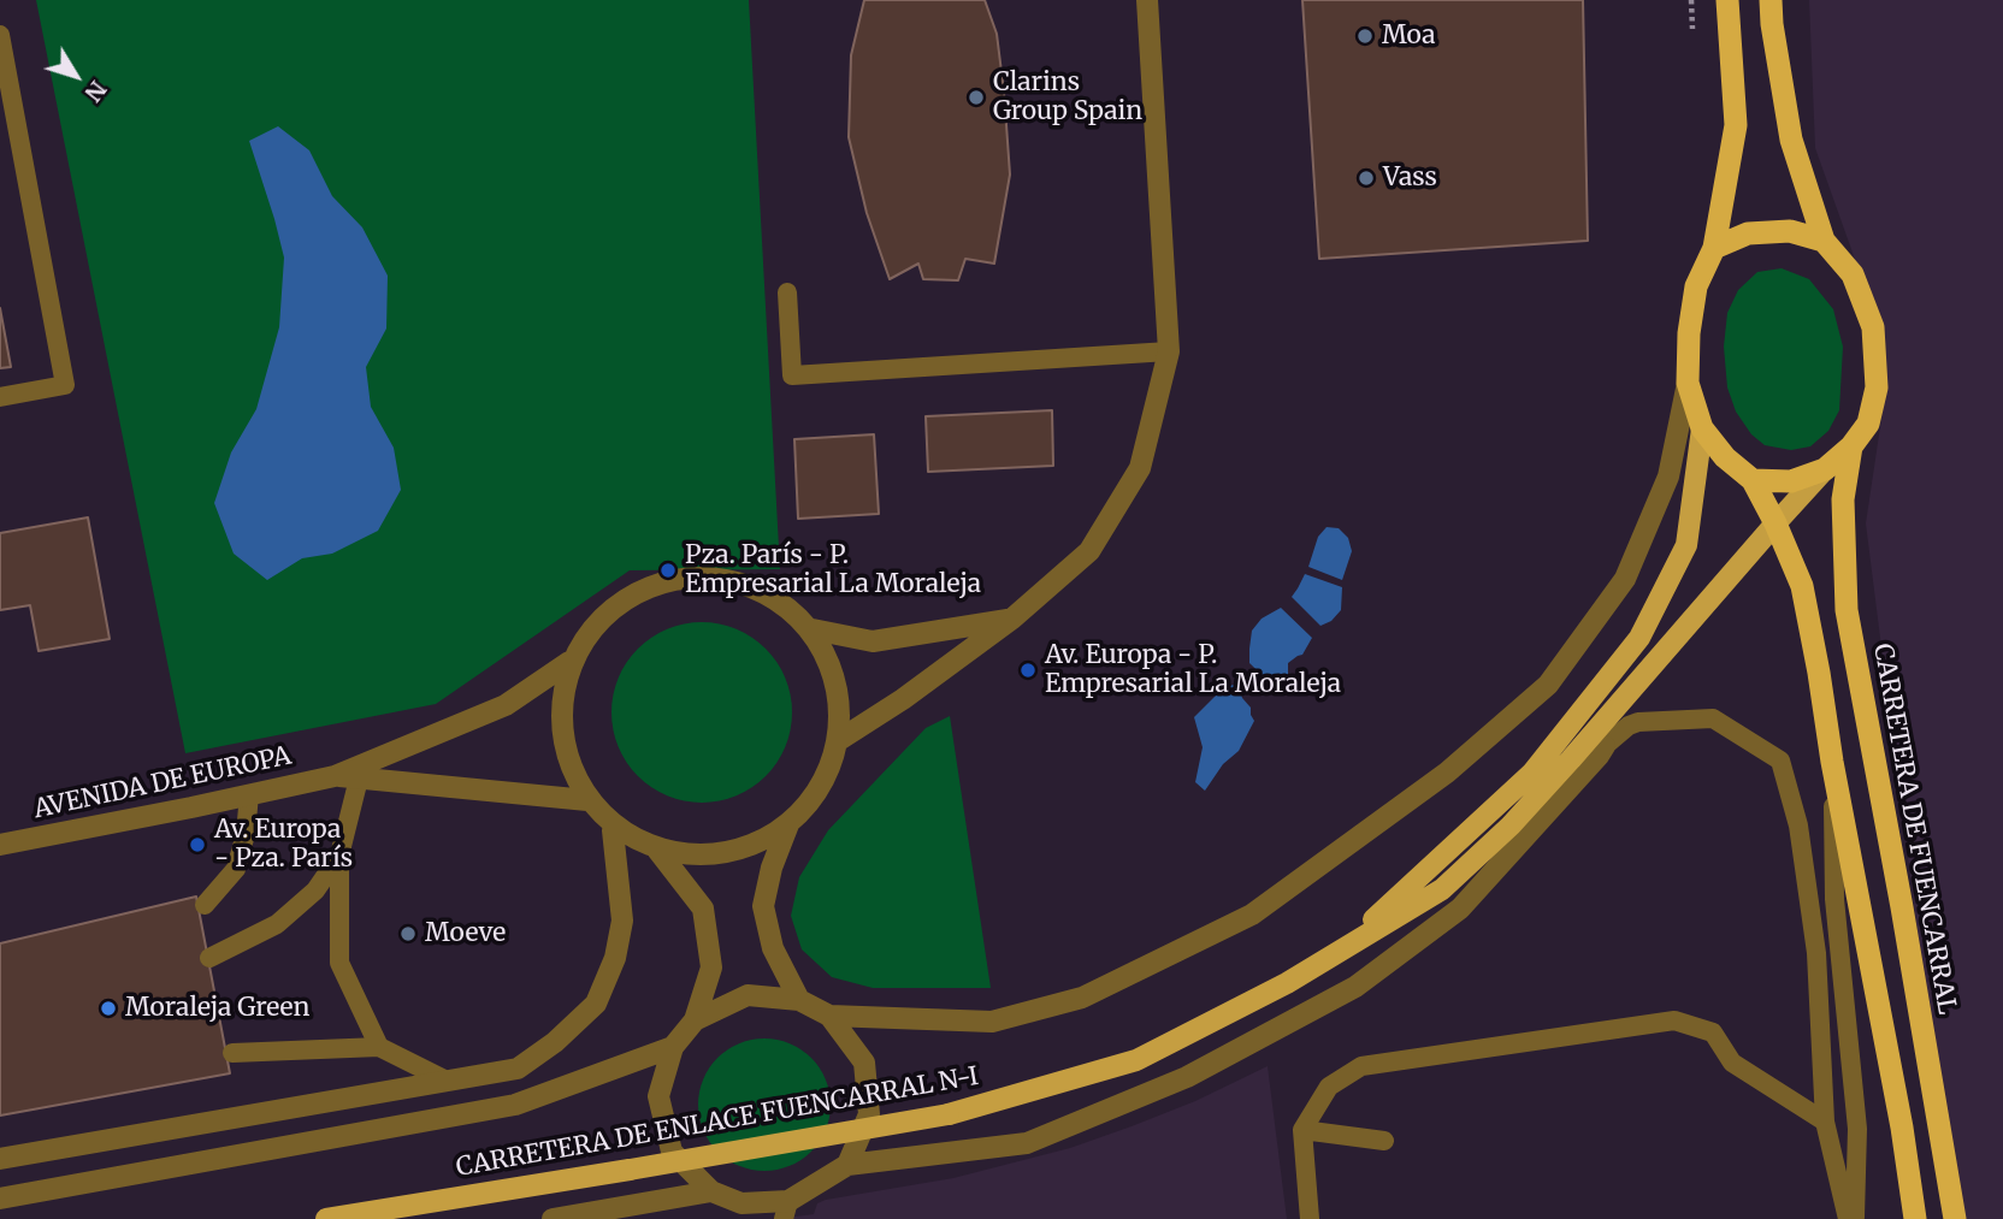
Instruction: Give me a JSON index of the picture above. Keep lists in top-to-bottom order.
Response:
{
  "streets": {
    "highway": ["CARRETERA DE FUENCARRAL"],
    "main road": ["CARRETERA DE ENLACE FUENCARRAL N-I"],
    "street": ["AVENIDA DE EUROPA"]
  },
  "crossings": [
    ["CARRETERA DE FUENCARRAL", "CARRETERA DE ENLACE FUENCARRAL N-I"]
  ],
  "places": [
    "Moa",
    "Clarins Group Spain",
    "Vass",
    "Pza. París - P. Empresarial La Moraleja",
    "Av. Europa - P. Empresarial La Moraleja",
    "Av. Europa - Pza. París",
    "Moeve",
    "Moraleja Green"
  ],
  "north": "bottom right"
}
